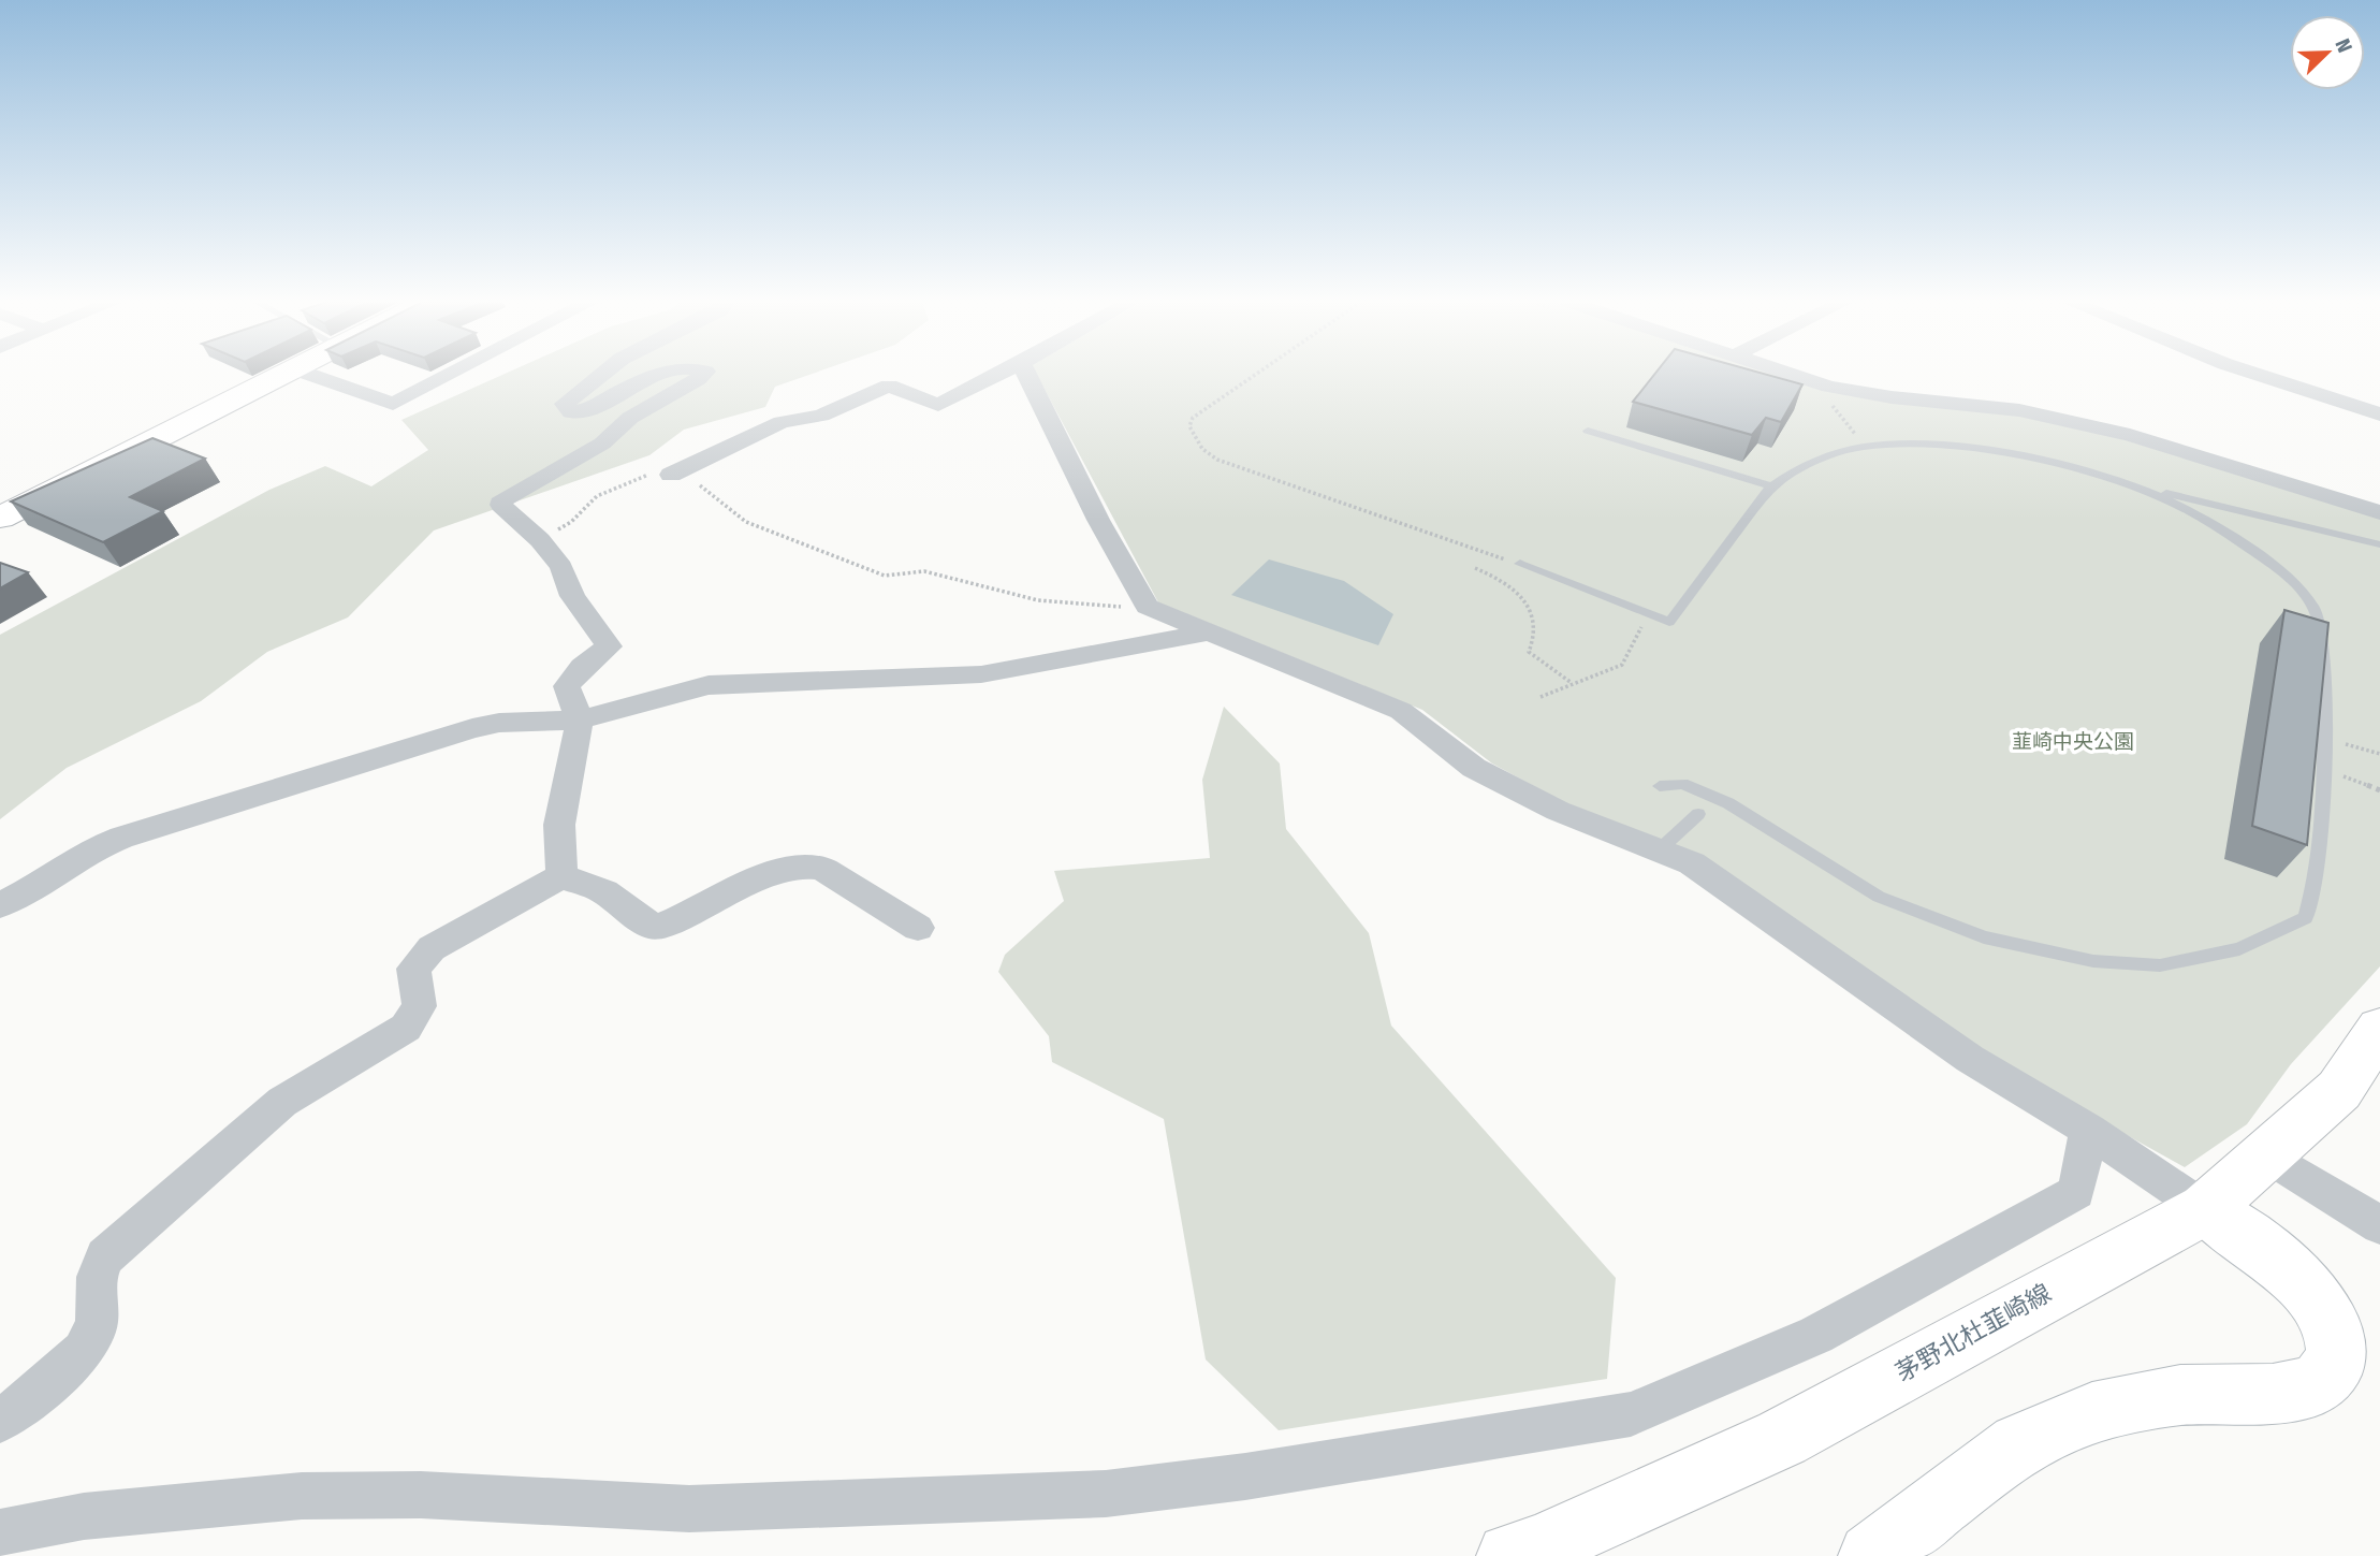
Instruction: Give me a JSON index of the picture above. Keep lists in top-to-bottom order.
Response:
{
  "streets": {
    "main road": ["茅野北杜韮崎線"]
  },
  "parks": ["韮崎中央公園"],
  "north": "top right"
}
